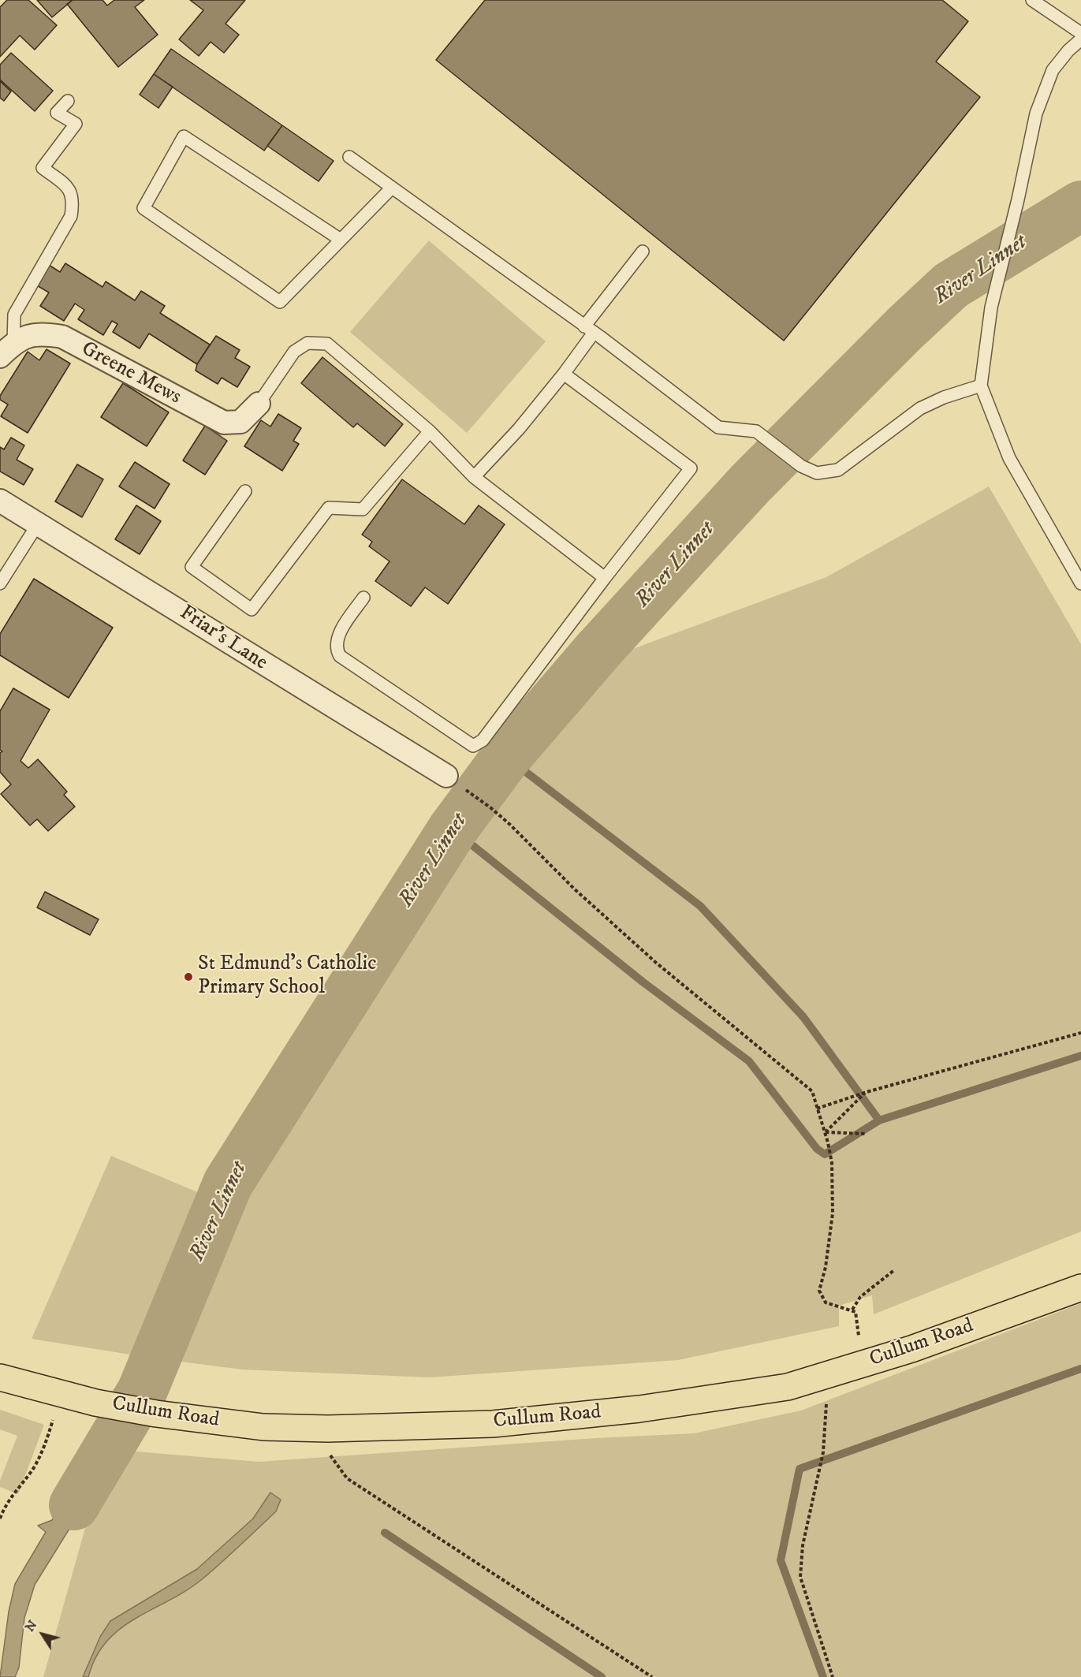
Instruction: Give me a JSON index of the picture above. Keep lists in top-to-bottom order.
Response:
{
  "streets": {
    "main road": ["Cullum Road"],
    "street": ["Greene Mews", "Friar's Lane"]
  },
  "water": ["River Linnet"],
  "places": ["St Edmund's Catholic Primary School"],
  "north": "top left"
}
